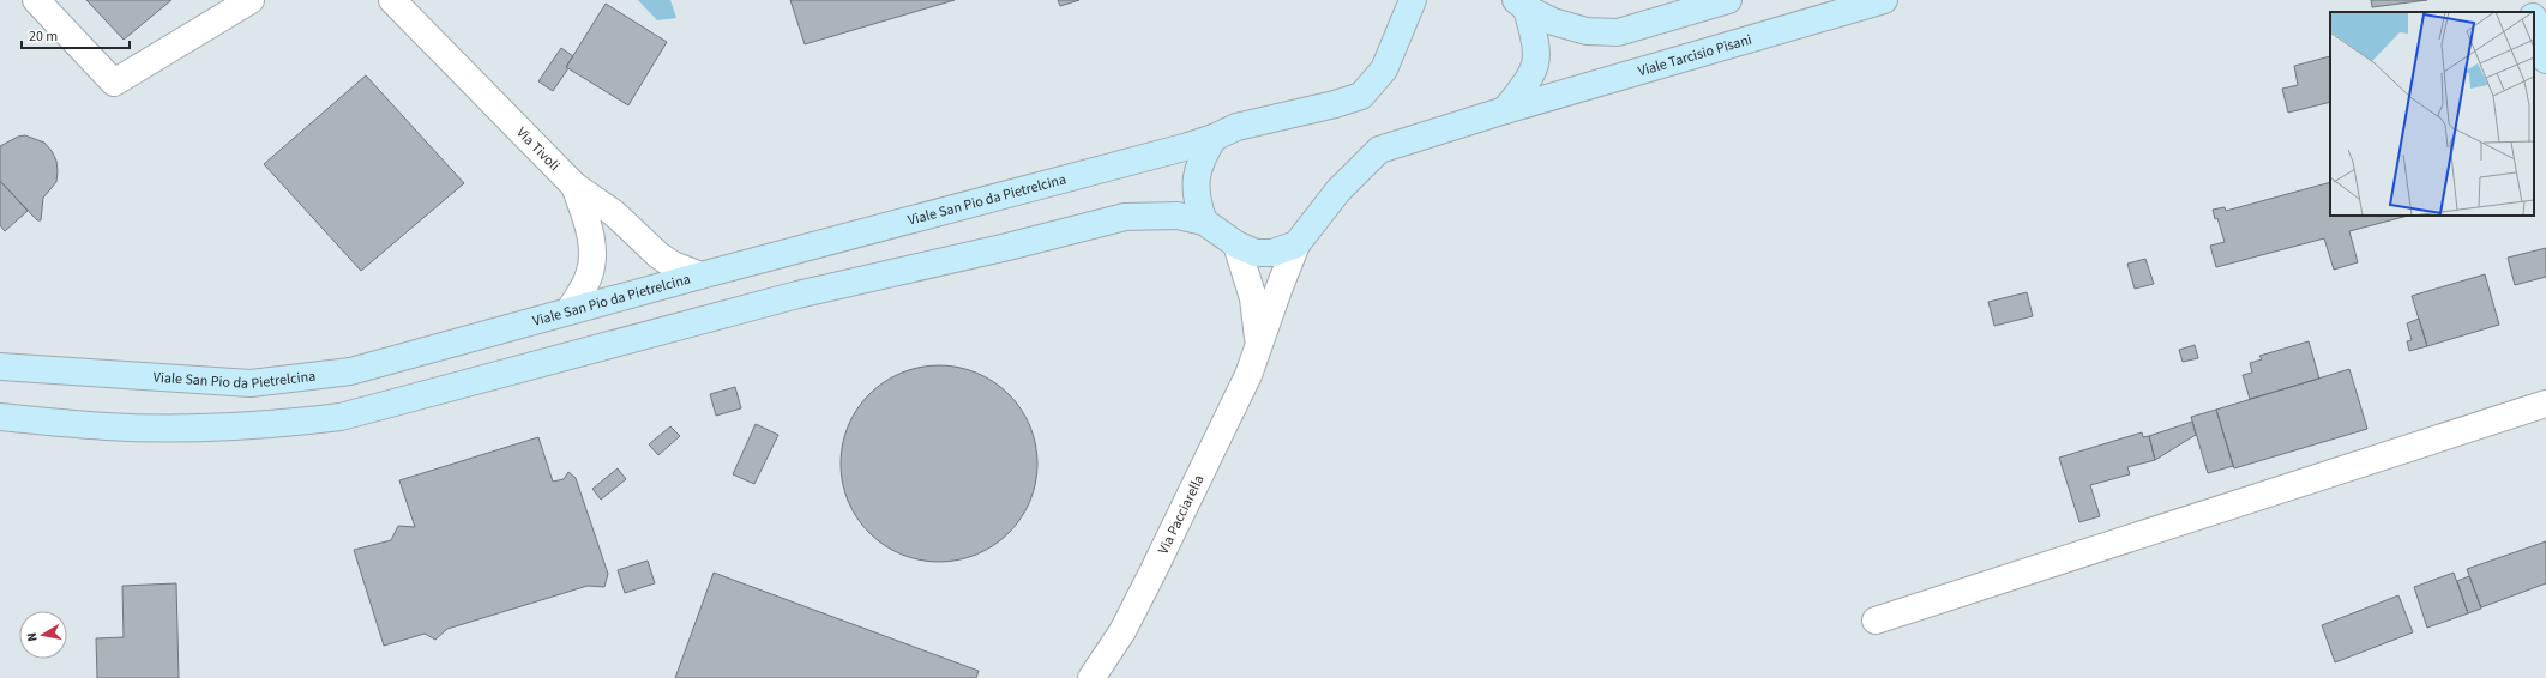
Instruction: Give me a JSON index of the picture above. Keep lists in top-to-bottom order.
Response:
{
  "streets": {
    "main road": ["Viale Tarcisio Pisani", "Viale San Pio da Pietrelcina"],
    "street": ["Via Tivoli", "Via Pacciarella"]
  },
  "crossings": [
    ["Viale Tarcisio Pisani", "Via Pacciarella"],
    ["Via Tivoli", "Viale San Pio da Pietrelcina"]
  ],
  "scale_bar": "20 m",
  "north": "left"
}
